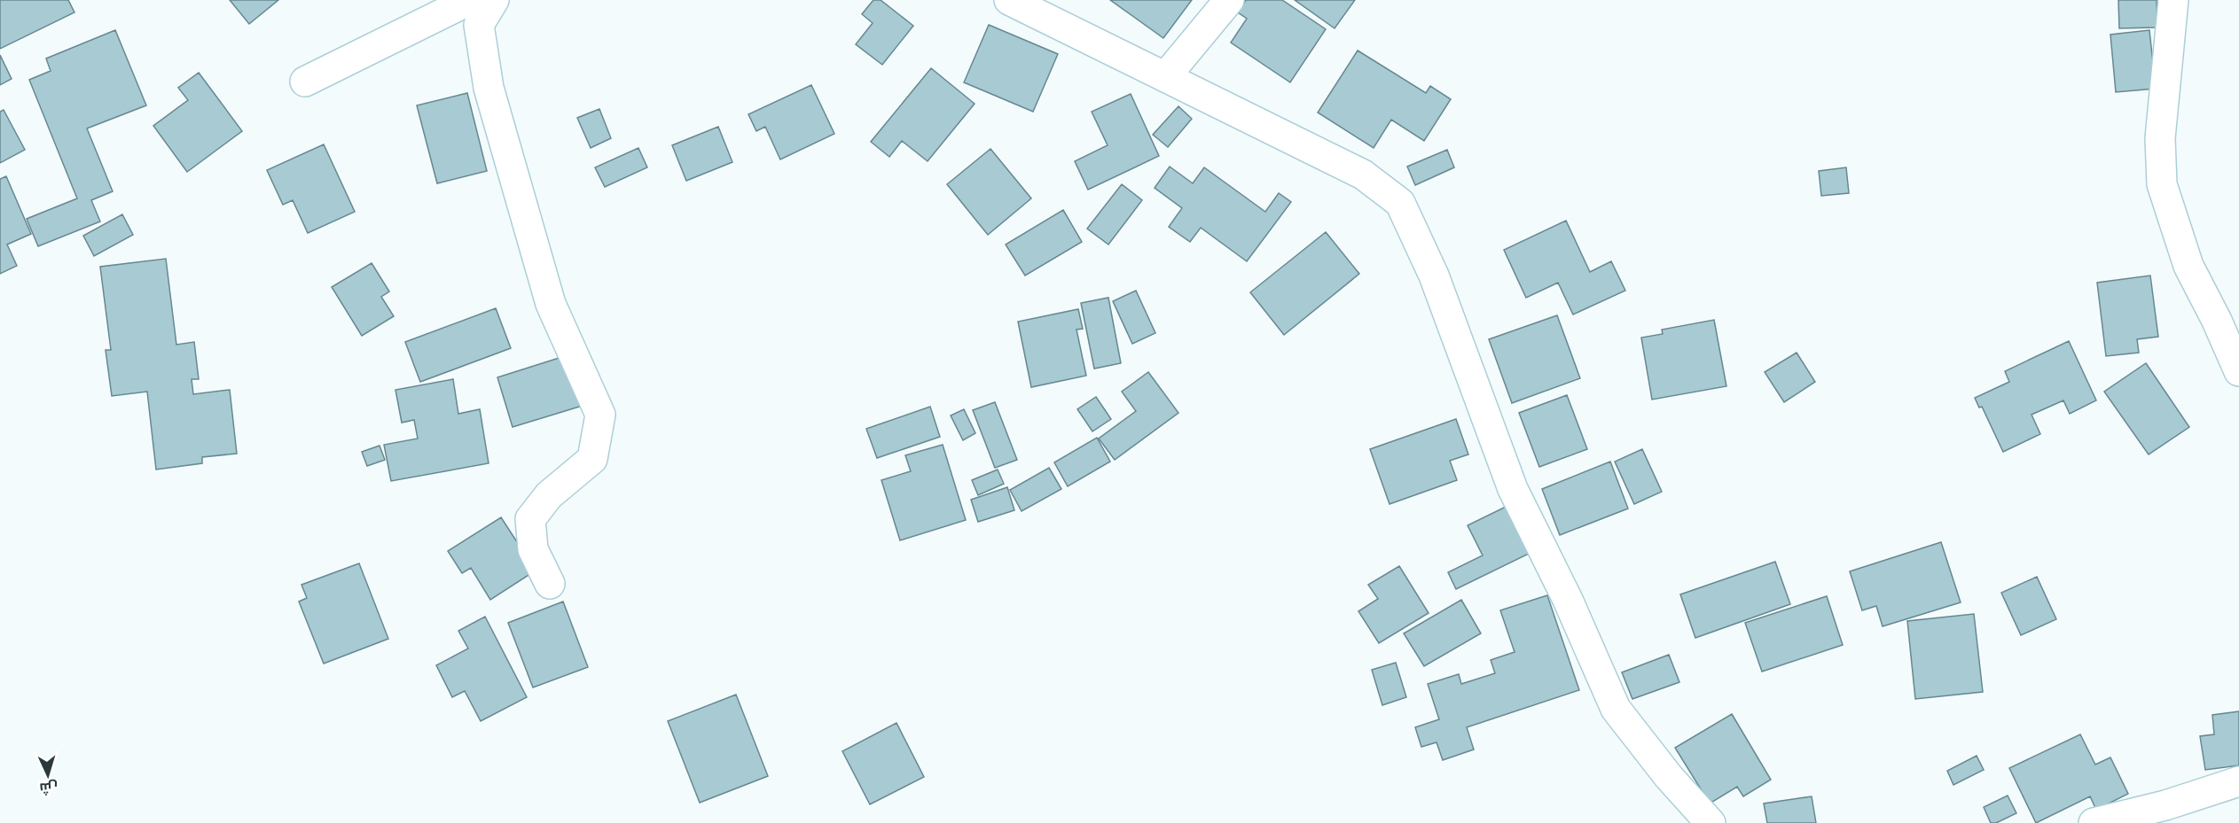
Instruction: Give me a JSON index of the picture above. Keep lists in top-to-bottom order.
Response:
{
  "north": "bottom"
}
